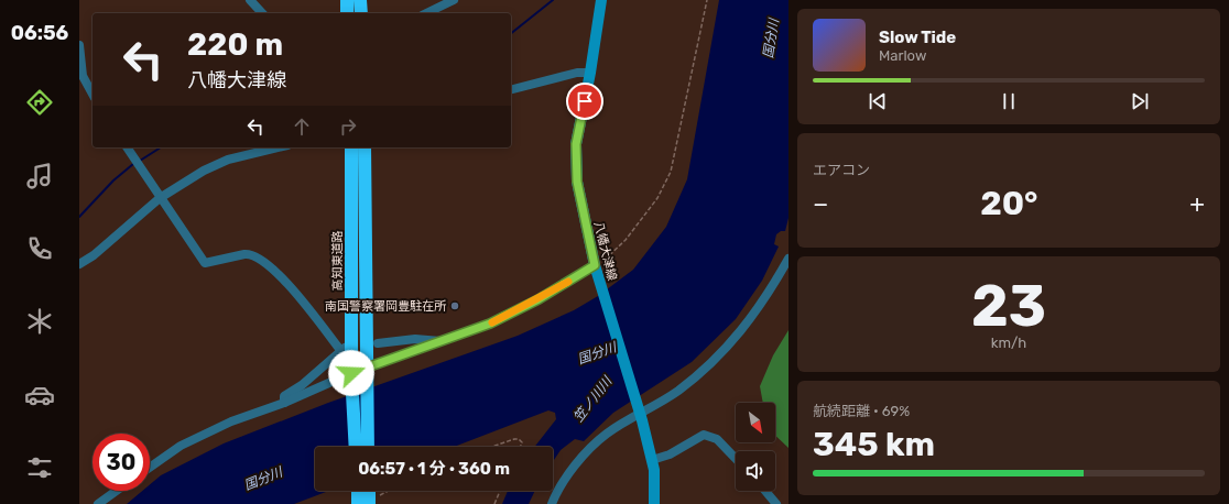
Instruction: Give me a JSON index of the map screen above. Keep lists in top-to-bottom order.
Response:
{
  "streets": {
    "highway": ["高知東道路"],
    "main road": ["八幡大津線"]
  },
  "water": ["国分川", "笠ノ川川"],
  "places": ["南国警察署岡豊駐在所"],
  "north": "bottom right",
  "page": {
    "tabs": "06:56",
    "turn": ["220 m", "八幡大津線"],
    "song": ["Slow Tide", "Marlow"],
    "tile": [
      "エアコン",
      ["23", "km/h"],
      ["航続距離 · 69%", "345 km"]
    ],
    "heat": ["−", "20°", "+"],
    "limit": "30",
    "trip": "06:57 · 1 分 · 360 m"
  }
}
